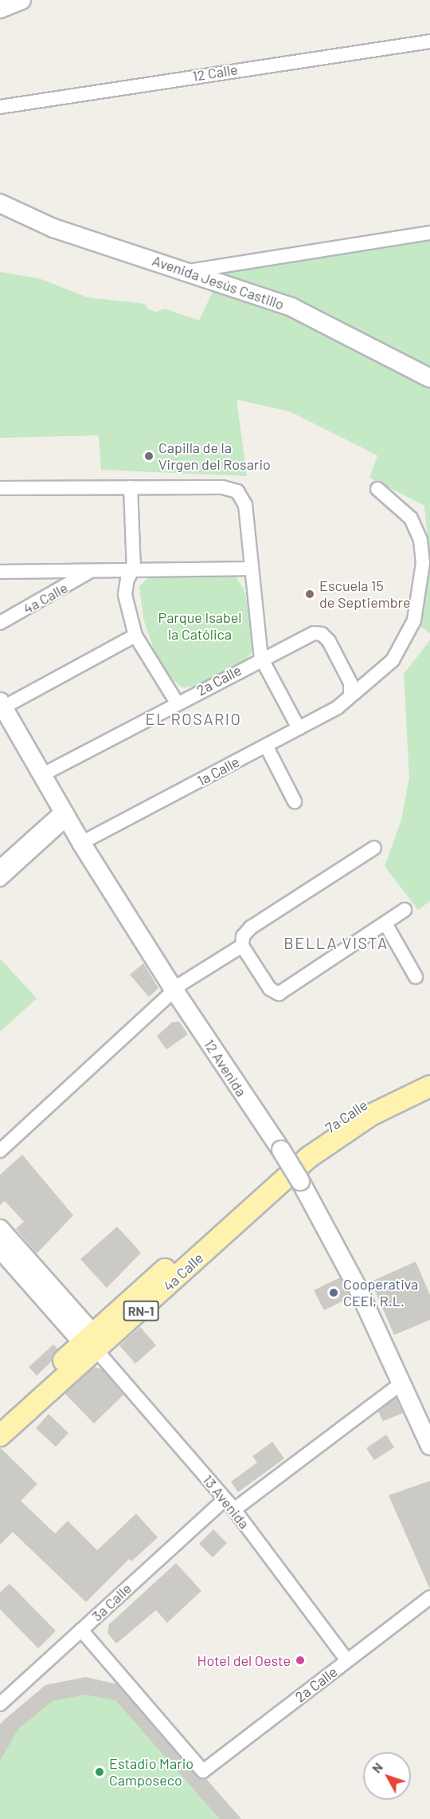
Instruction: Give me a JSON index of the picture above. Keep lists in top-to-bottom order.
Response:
{
  "streets": {
    "main road": ["4a Calle", "7a Calle", "RN-1"],
    "street": [
      "12 Calle",
      "Avenida Jesús Castillo",
      "2a Calle",
      "1a Calle",
      "12 Avenida",
      "13 Avenida",
      "3a Calle"
    ]
  },
  "crossings": [
    ["4a Calle", "7a Calle"],
    ["4a Calle", "13 Avenida"],
    ["2a Calle", "1a Calle"],
    ["2a Calle", "12 Avenida"],
    ["2a Calle", "13 Avenida"],
    ["2a Calle", "3a Calle"],
    ["1a Calle", "12 Avenida"],
    ["13 Avenida", "3a Calle"]
  ],
  "districts": ["EL ROSARIO", "BELLA VISTA"],
  "parks": ["Parque Isabel la Católica"],
  "places": [
    "Capilla de la Virgen del Rosario",
    "Escuela 15 de Septiembre",
    "Cooperativa CEEI, R.L.",
    "Hotel del Oeste",
    "Estadio Mario Camposeco"
  ],
  "north": "top left"
}
